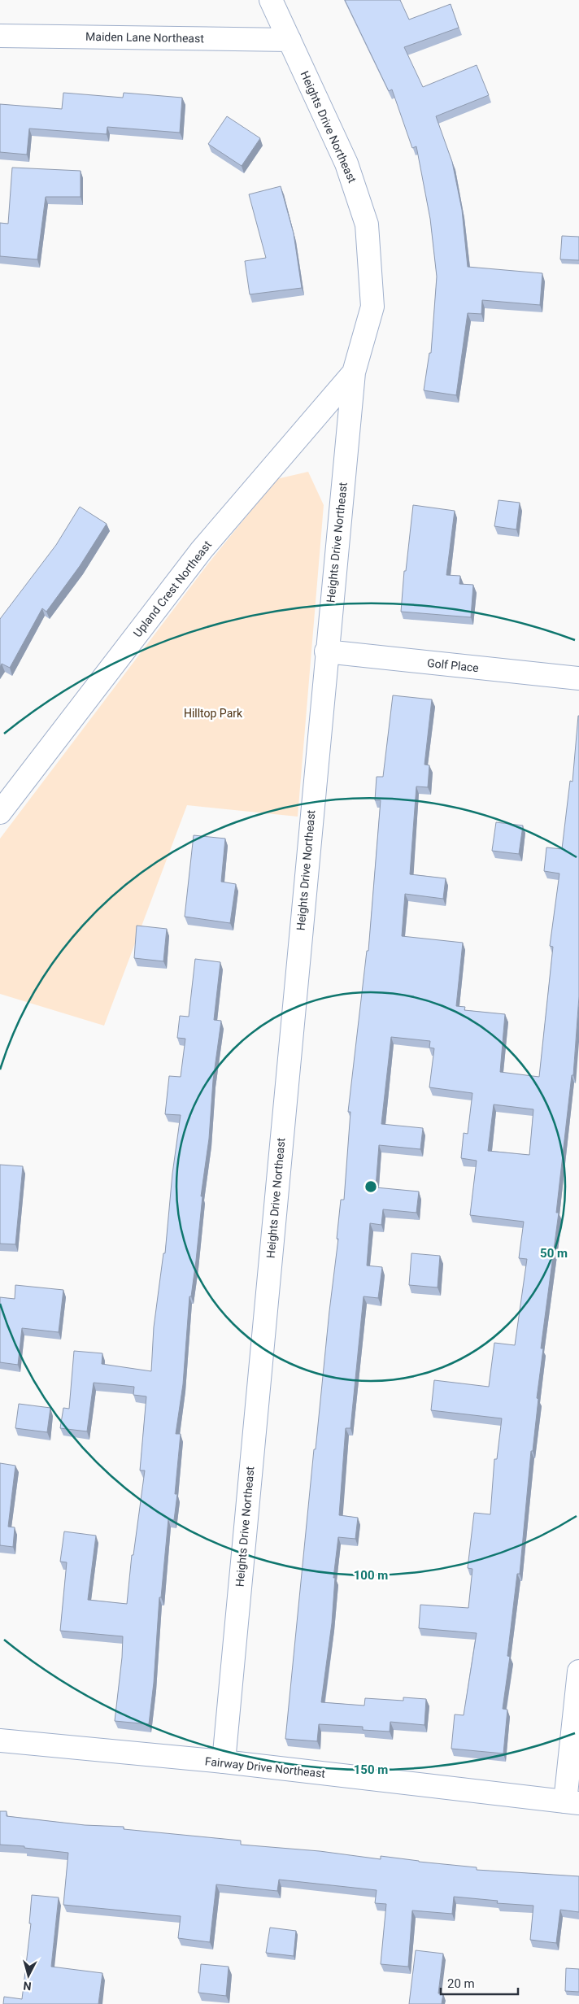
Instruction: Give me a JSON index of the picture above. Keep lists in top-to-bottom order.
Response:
{
  "streets": {
    "street": [
      "Maiden Lane Northeast",
      "Heights Drive Northeast",
      "Upland Crest Northeast",
      "Golf Place",
      "Fairway Drive Northeast"
    ]
  },
  "crossings": [
    ["Maiden Lane Northeast", "Heights Drive Northeast"],
    ["Heights Drive Northeast", "Upland Crest Northeast"],
    ["Heights Drive Northeast", "Golf Place"],
    ["Heights Drive Northeast", "Fairway Drive Northeast"]
  ],
  "parks": ["Hilltop Park"],
  "scale_bar": "20 m",
  "north": "bottom",
  "rings": ["50 m", "100 m", "150 m"]
}
